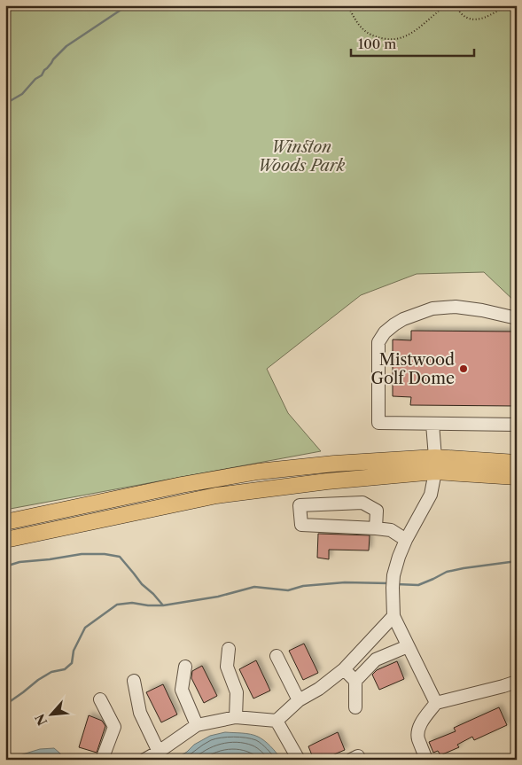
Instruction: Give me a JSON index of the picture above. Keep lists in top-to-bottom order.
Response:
{
  "parks": ["Winston Woods Park"],
  "places": ["Mistwood Golf Dome"],
  "scale_bar": "100 m",
  "north": "bottom left"
}
